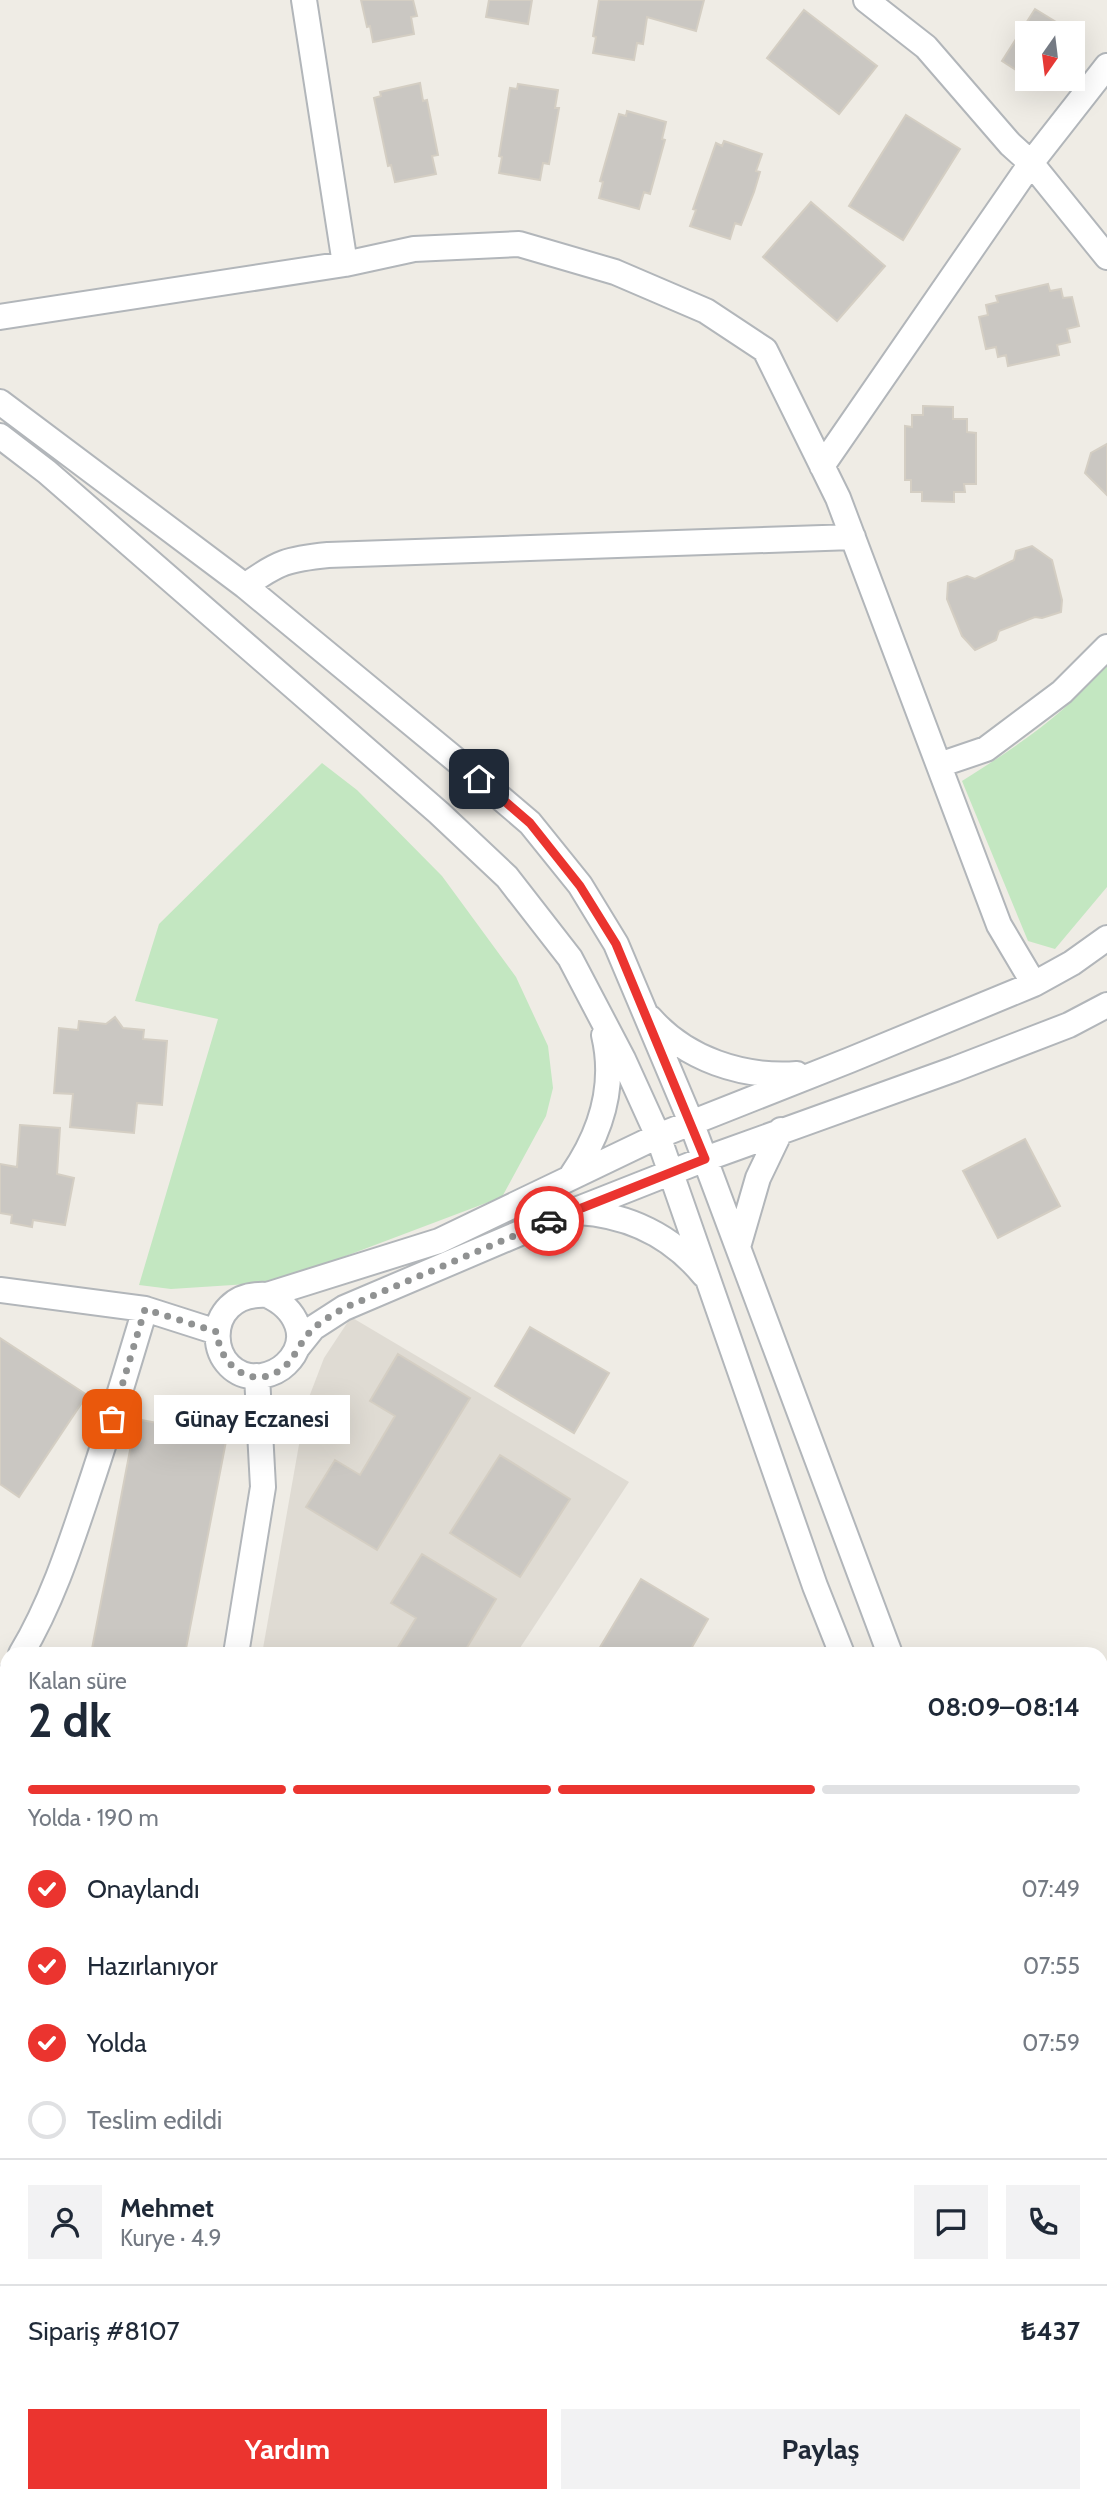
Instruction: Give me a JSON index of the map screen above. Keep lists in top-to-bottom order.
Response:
{
  "places": ["Günay Eczanesi"],
  "north": "bottom",
  "page": {
    "bubble": "Günay Eczanesi",
    "heading": ["2 dk", "Kalan süre", "08:09–08:14"],
    "panel": [
      "Mehmet",
      "Kurye · 4.9",
      "Sipariş #8107",
      "₺437"
    ],
    "bar": "Yolda · 190 m",
    "list": [
      ["Onaylandı", "07:49"],
      ["Hazırlanıyor", "07:55"],
      ["Yolda", "07:59"],
      "Teslim edildi"
    ],
    "buttons": ["Yardım", "Paylaş"]
  }
}
